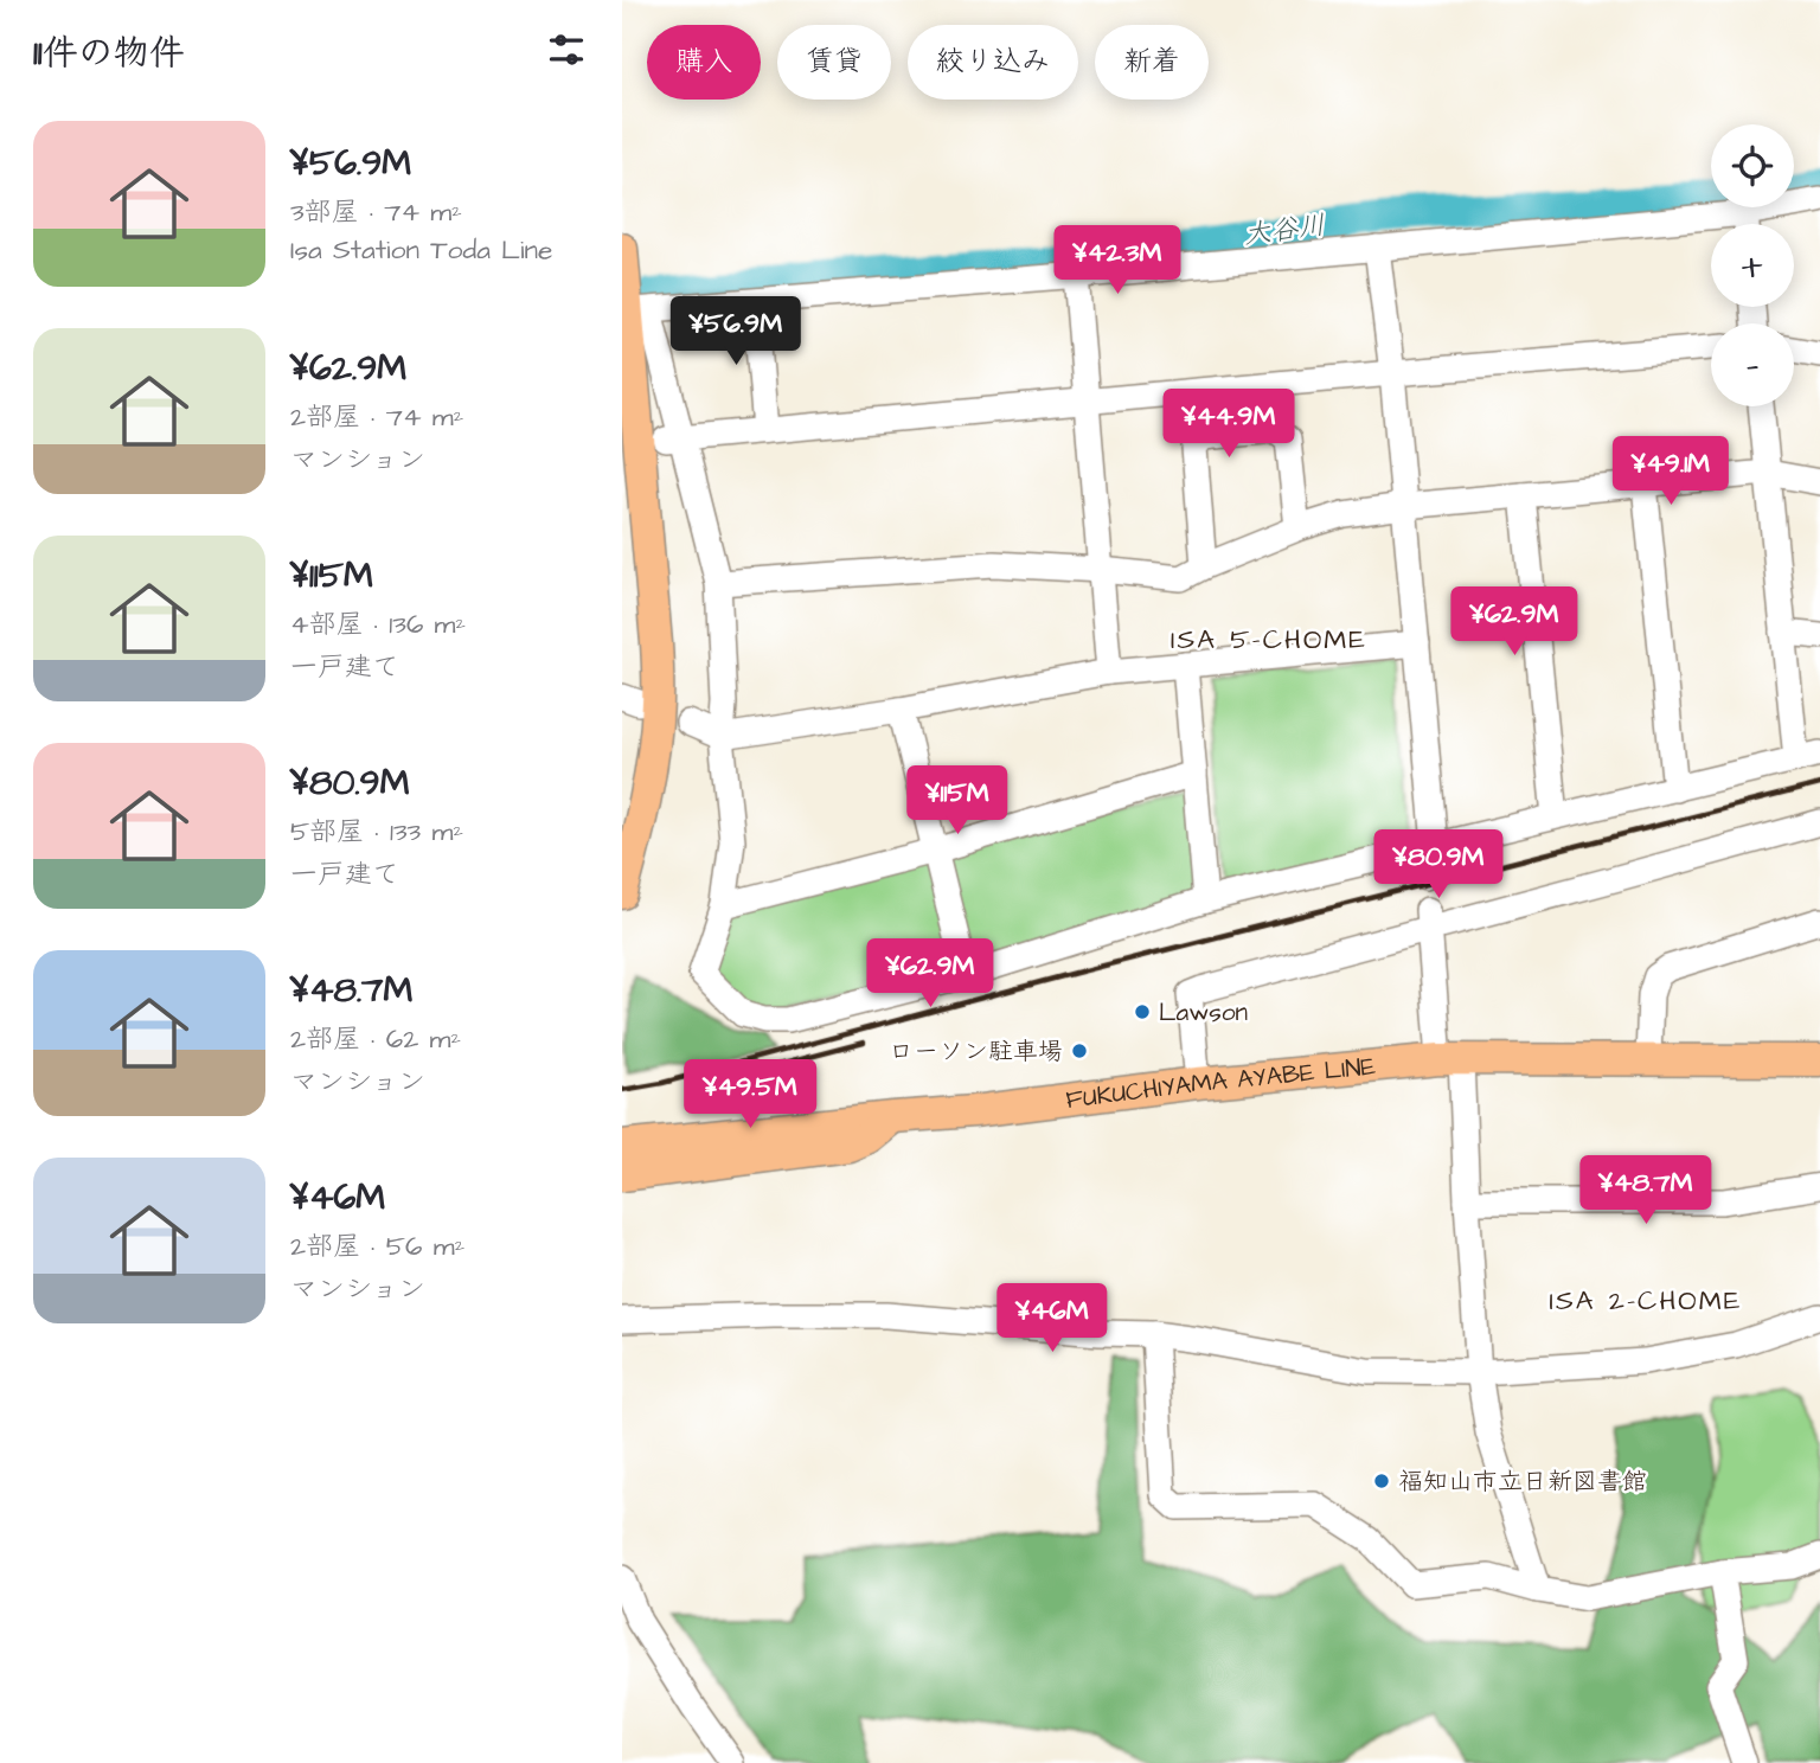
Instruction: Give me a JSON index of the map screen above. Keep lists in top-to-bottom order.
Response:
{
  "streets": {
    "main road": ["FUKUCHIYAMA AYABE LINE"]
  },
  "districts": ["ISA 5-CHOME", "ISA 2-CHOME"],
  "water": ["大谷川"],
  "places": ["Lawson", "ローソン駐車場", "福知山市立日新図書館"],
  "page": {
    "heading": "11件の物件",
    "chip": [
      "購入",
      "賃貸",
      "絞り込み",
      "新着"
    ],
    "list": [
      {
        "name": "¥56.9M",
        "note": "3部屋 · 74 m² · Isa Station Toda Line"
      },
      {
        "name": "¥62.9M",
        "note": "2部屋 · 74 m² · マンション"
      },
      {
        "name": "¥115M",
        "note": "4部屋 · 136 m² · 一戸建て"
      },
      {
        "name": "¥80.9M",
        "note": "5部屋 · 133 m² · 一戸建て"
      },
      {
        "name": "¥48.7M",
        "note": "2部屋 · 62 m² · マンション"
      },
      {
        "name": "¥46M",
        "note": "2部屋 · 56 m² · マンション"
      }
    ],
    "map_buttons": ["+", "−"],
    "price": [
      "¥42.3M",
      "¥56.9M",
      "¥44.9M",
      "¥49.1M",
      "¥62.9M",
      "¥115M",
      "¥80.9M",
      "¥62.9M",
      "¥49.5M",
      "¥48.7M",
      "¥46M"
    ]
  }
}
